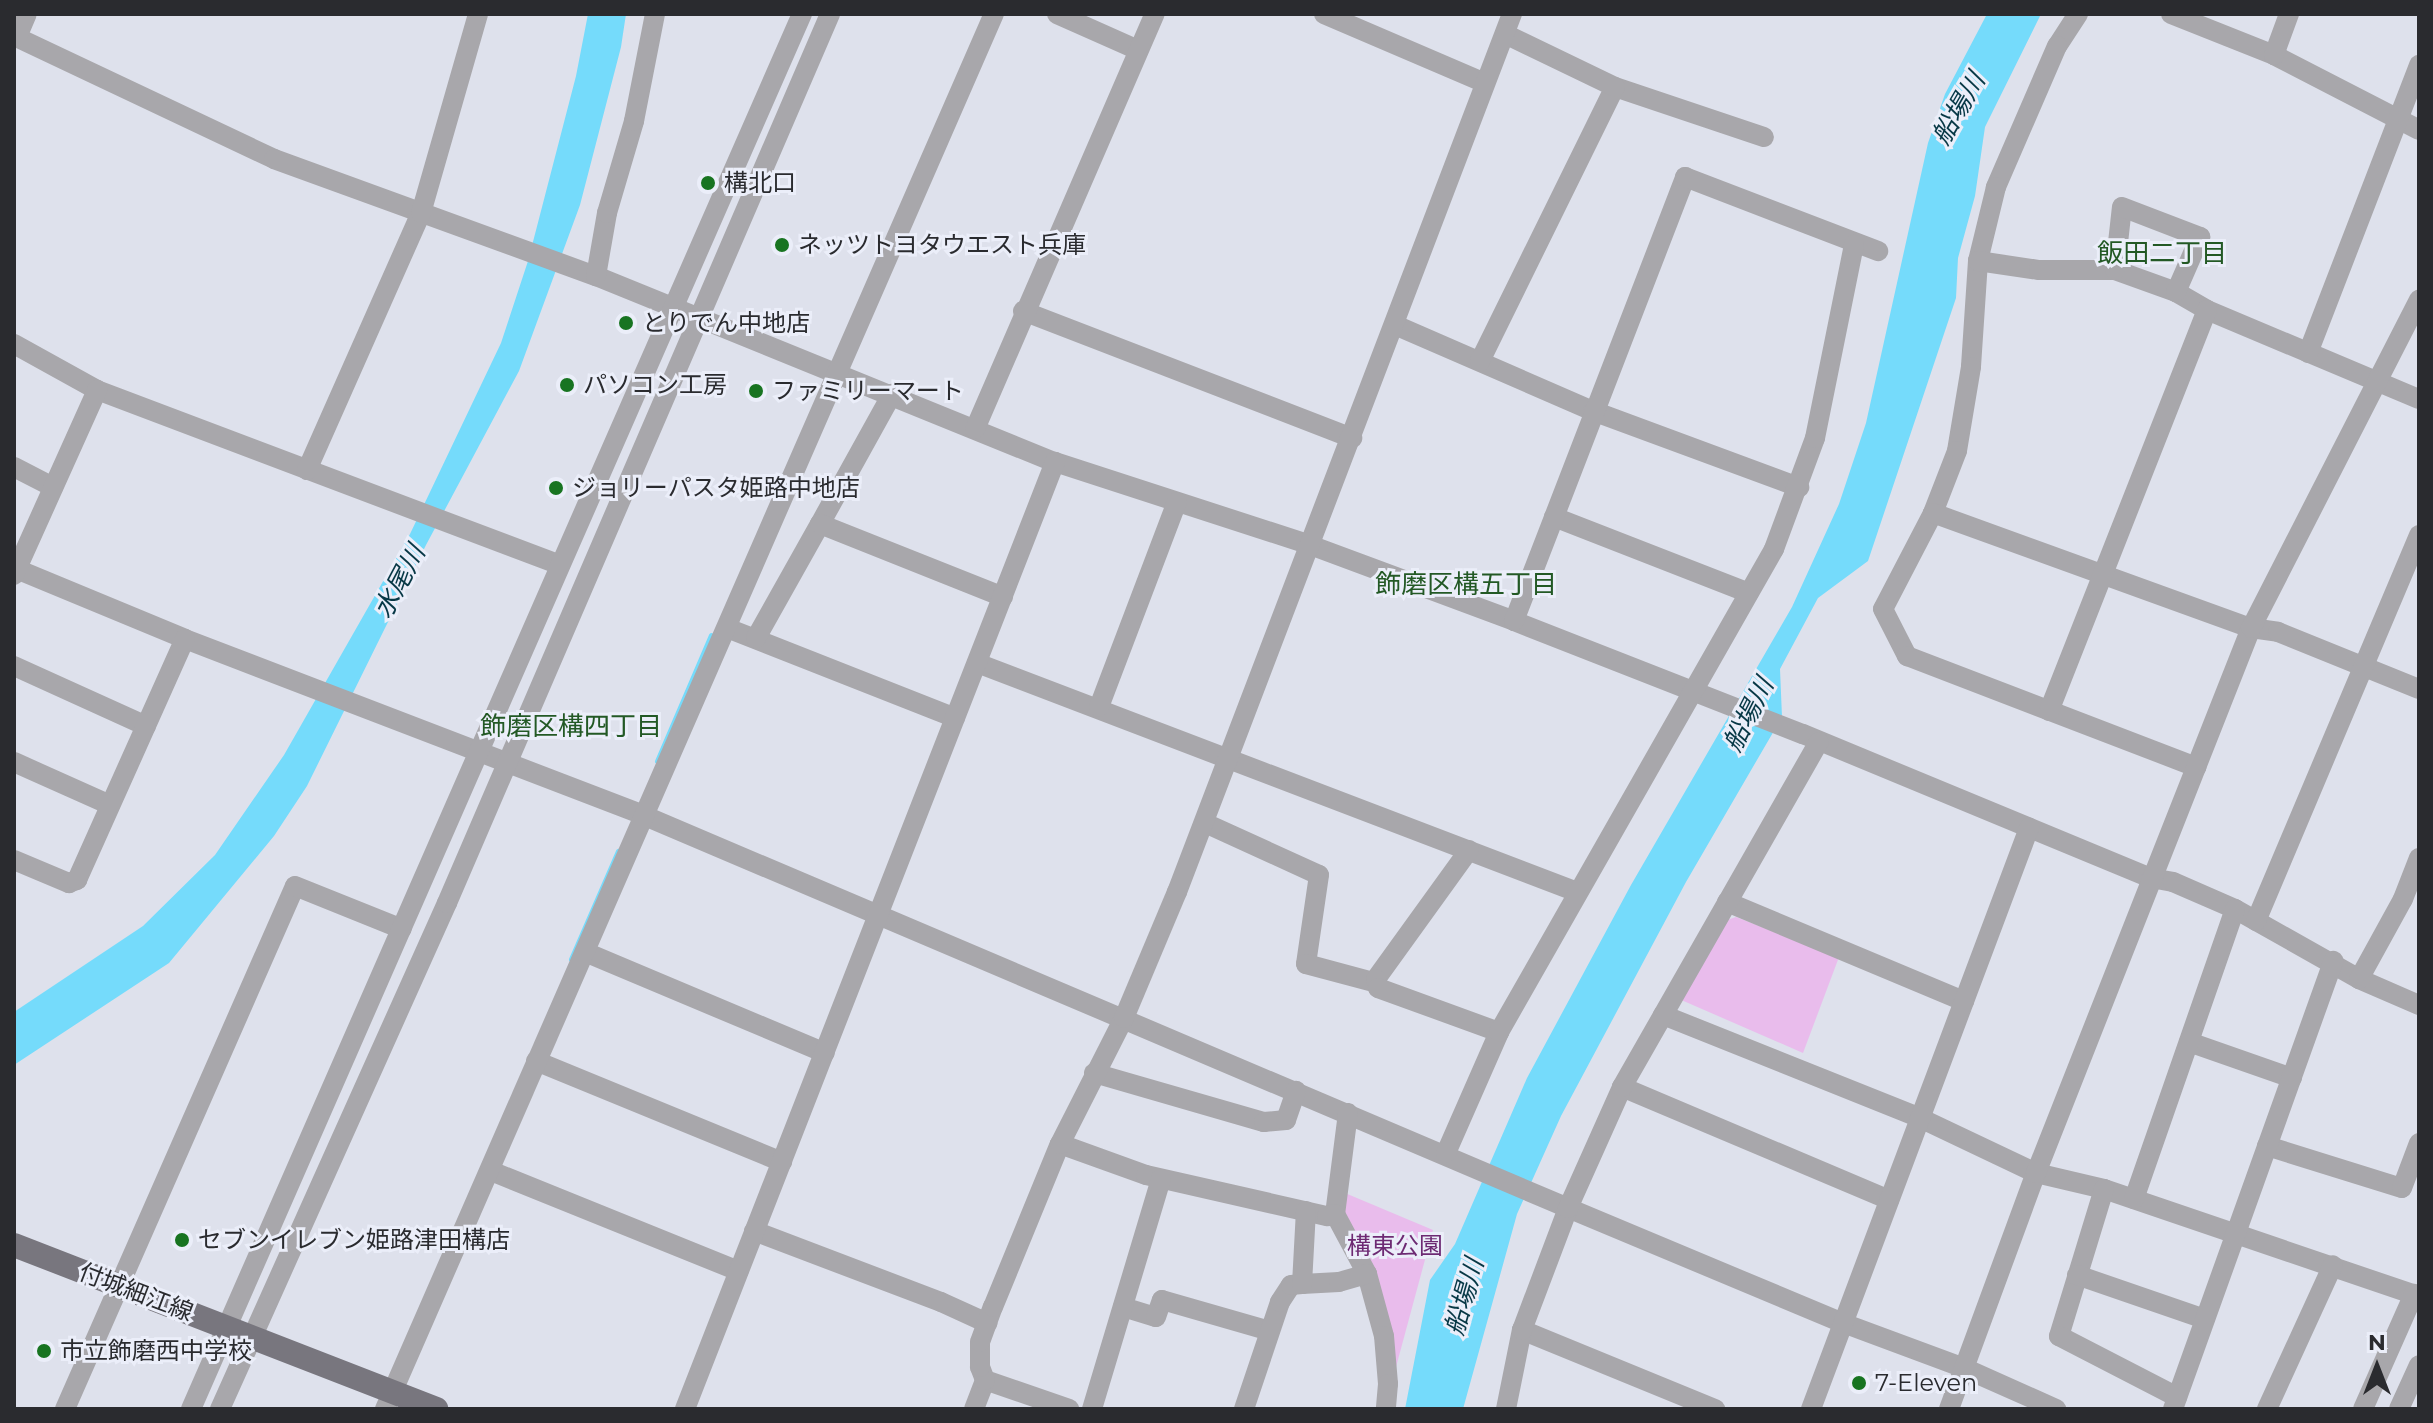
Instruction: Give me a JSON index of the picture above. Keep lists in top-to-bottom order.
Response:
{
  "streets": {
    "main road": ["付城細江線"]
  },
  "districts": ["飯田二丁目", "飾磨区構五丁目", "飾磨区構四丁目"],
  "water": ["船場川", "水尾川"],
  "parks": ["構東公園"],
  "places": [
    "構北口",
    "ネッツトヨタウエスト兵庫",
    "とりでん中地店",
    "パソコン工房",
    "ファミリーマート",
    "ジョリーパスタ姫路中地店",
    "セブンイレブン姫路津田構店",
    "市立飾磨西中学校",
    "7-Eleven"
  ],
  "north": "top"
}
